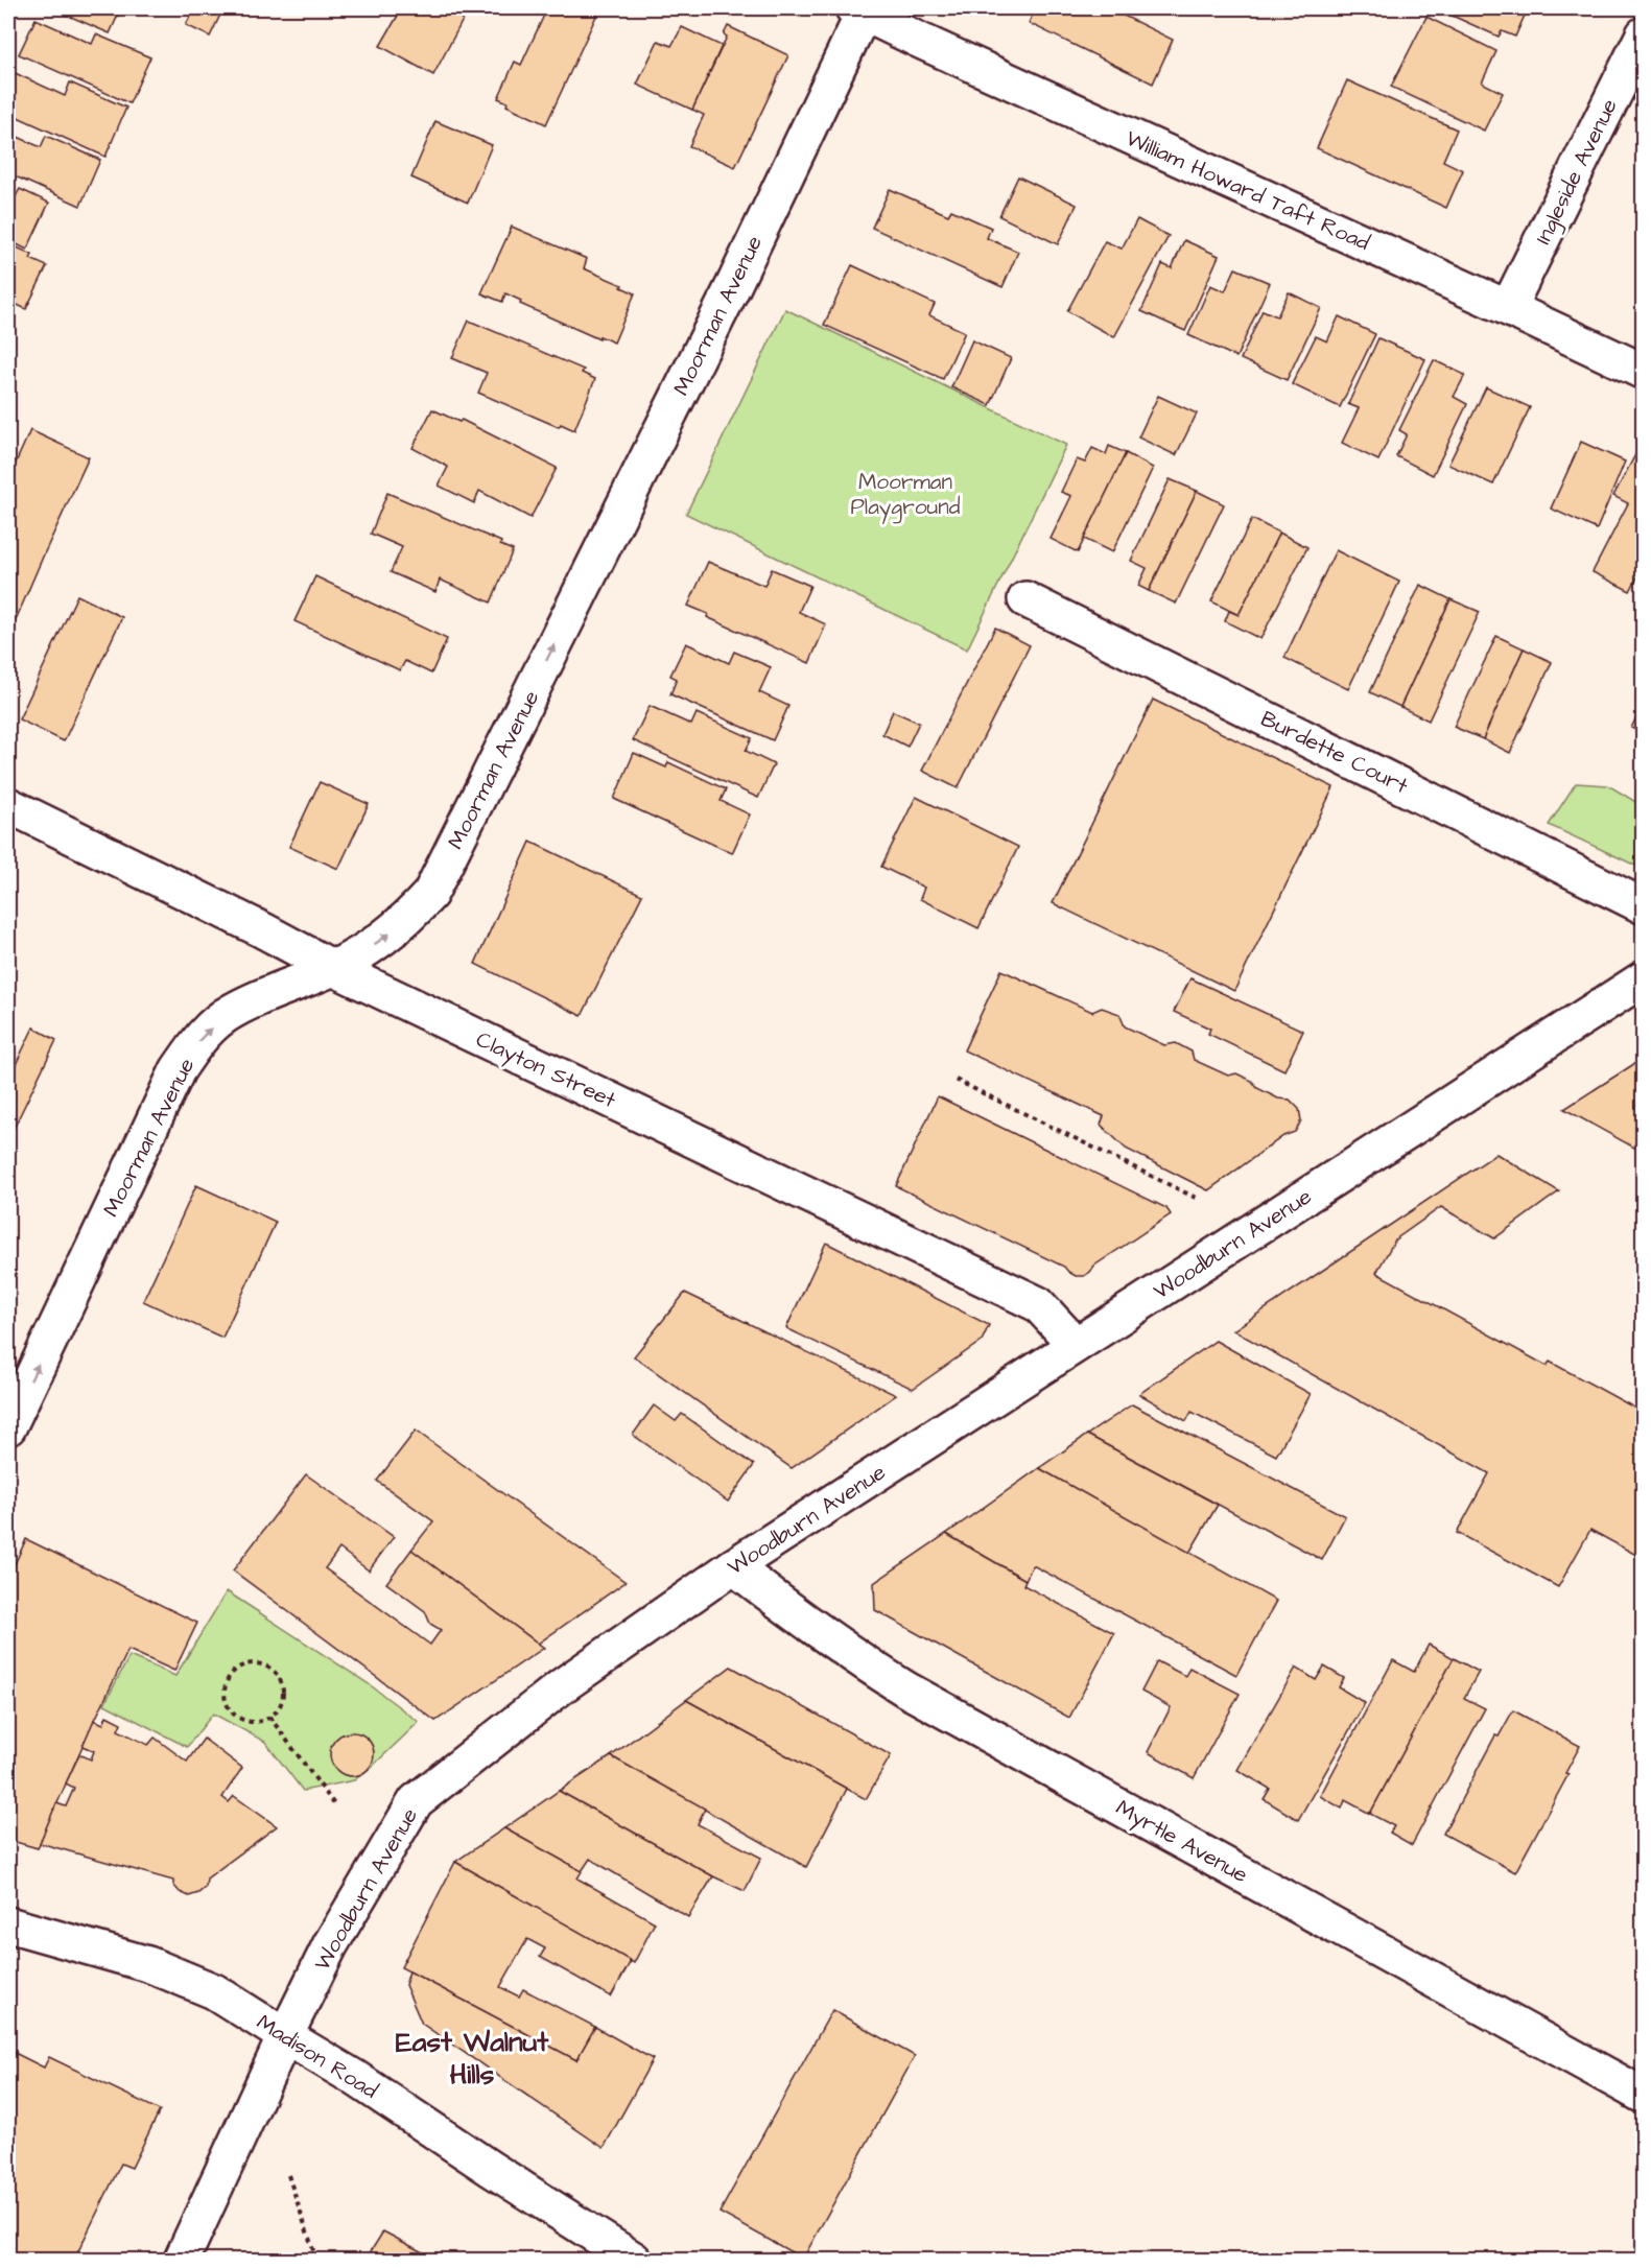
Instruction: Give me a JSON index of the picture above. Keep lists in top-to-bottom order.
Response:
{
  "streets": {
    "street": [
      "Ingleside Avenue",
      "William Howard Taft Road",
      "Moorman Avenue",
      "Burdette Court",
      "Clayton Street",
      "Woodburn Avenue",
      "Myrtle Avenue",
      "Madison Road"
    ]
  },
  "crossings": [
    ["Ingleside Avenue", "William Howard Taft Road"],
    ["William Howard Taft Road", "Moorman Avenue"],
    ["Moorman Avenue", "Clayton Street"],
    ["Clayton Street", "Woodburn Avenue"],
    ["Woodburn Avenue", "Myrtle Avenue"],
    ["Woodburn Avenue", "Madison Road"]
  ],
  "one_way": ["Moorman Avenue"],
  "districts": ["East Walnut Hills"],
  "parks": ["Moorman Playground"]
}
